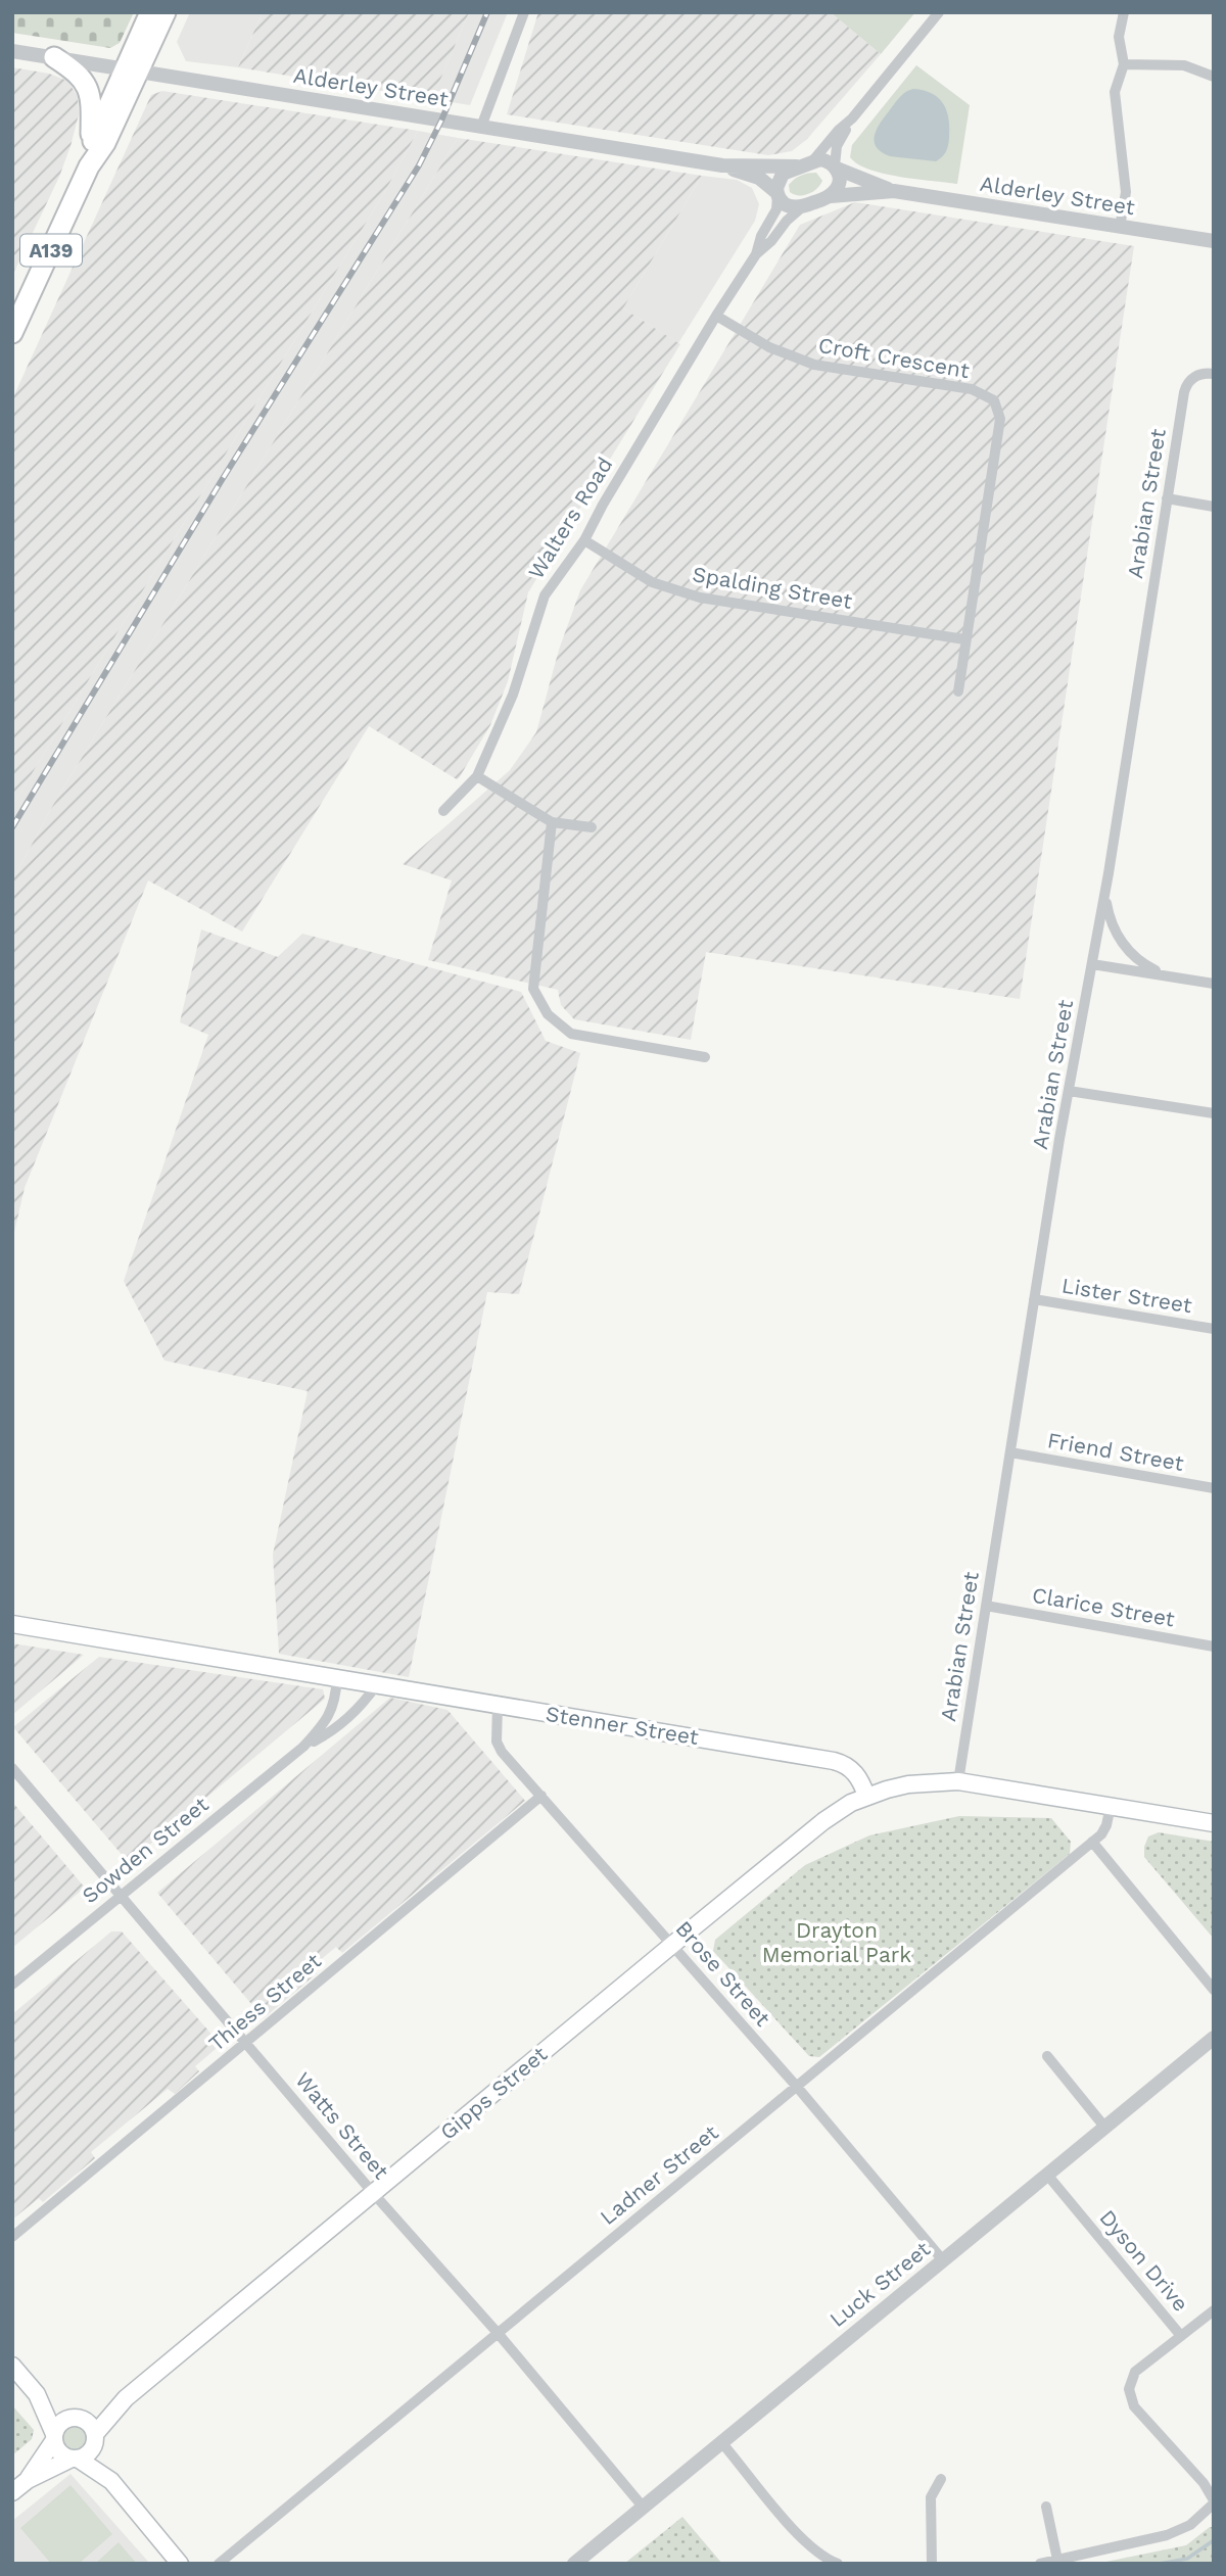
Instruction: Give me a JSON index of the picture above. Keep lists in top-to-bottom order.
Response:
{
  "streets": {
    "highway": ["A139"],
    "main road": ["Stenner Street", "Gipps Street"],
    "street": [
      "Alderley Street",
      "Croft Crescent",
      "Arabian Street",
      "Walters Road",
      "Spalding Street",
      "Lister Street",
      "Friend Street",
      "Clarice Street",
      "Sowden Street",
      "Brose Street",
      "Thiess Street",
      "Watts Street",
      "Ladner Street",
      "Dyson Drive",
      "Luck Street"
    ]
  },
  "crossings": [
    ["Alderley Street", "A139"],
    ["Alderley Street", "Walters Road"],
    ["Croft Crescent", "Walters Road"],
    ["Croft Crescent", "Spalding Street"],
    ["Arabian Street", "Lister Street"],
    ["Arabian Street", "Friend Street"],
    ["Arabian Street", "Clarice Street"],
    ["Walters Road", "Spalding Street"],
    ["Stenner Street", "Sowden Street"],
    ["Stenner Street", "Brose Street"],
    ["Stenner Street", "Gipps Street"],
    ["Sowden Street", "Watts Street"],
    ["Brose Street", "Thiess Street"],
    ["Brose Street", "Gipps Street"],
    ["Brose Street", "Ladner Street"],
    ["Brose Street", "Luck Street"],
    ["Thiess Street", "Watts Street"],
    ["Gipps Street", "Watts Street"],
    ["Watts Street", "Ladner Street"],
    ["Watts Street", "Luck Street"],
    ["Dyson Drive", "Luck Street"]
  ],
  "parks": ["Drayton Memorial Park"]
}
